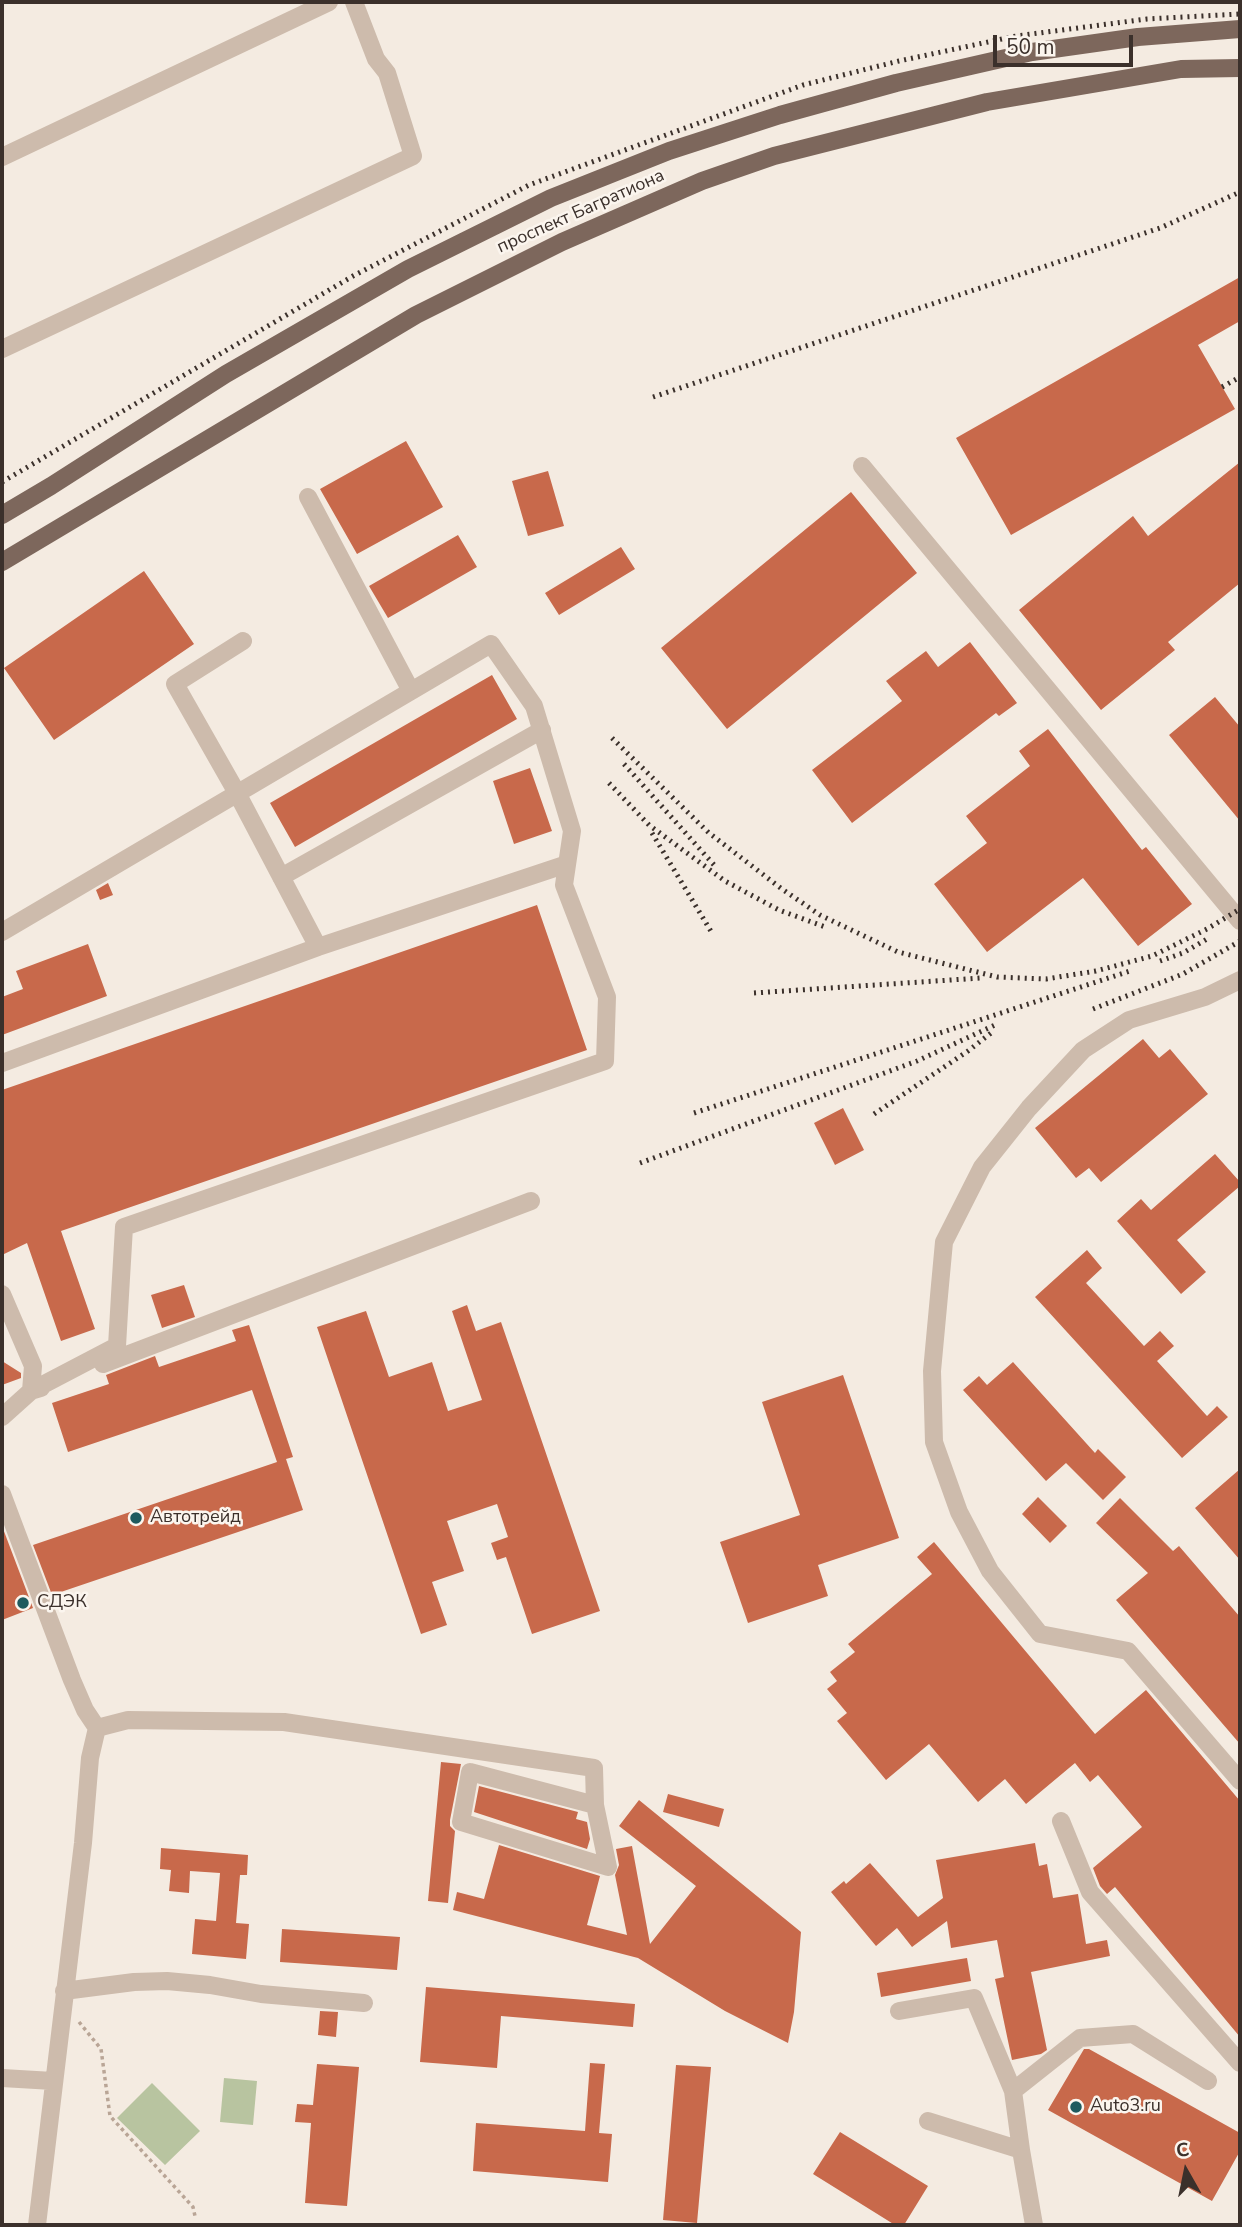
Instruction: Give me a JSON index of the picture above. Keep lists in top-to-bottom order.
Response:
{
  "streets": {
    "main road": ["проспект Багратиона"]
  },
  "places": ["Автотрейд", "СДЭК", "Auto3.ru"],
  "scale_bar": "50 m",
  "north": "top"
}
